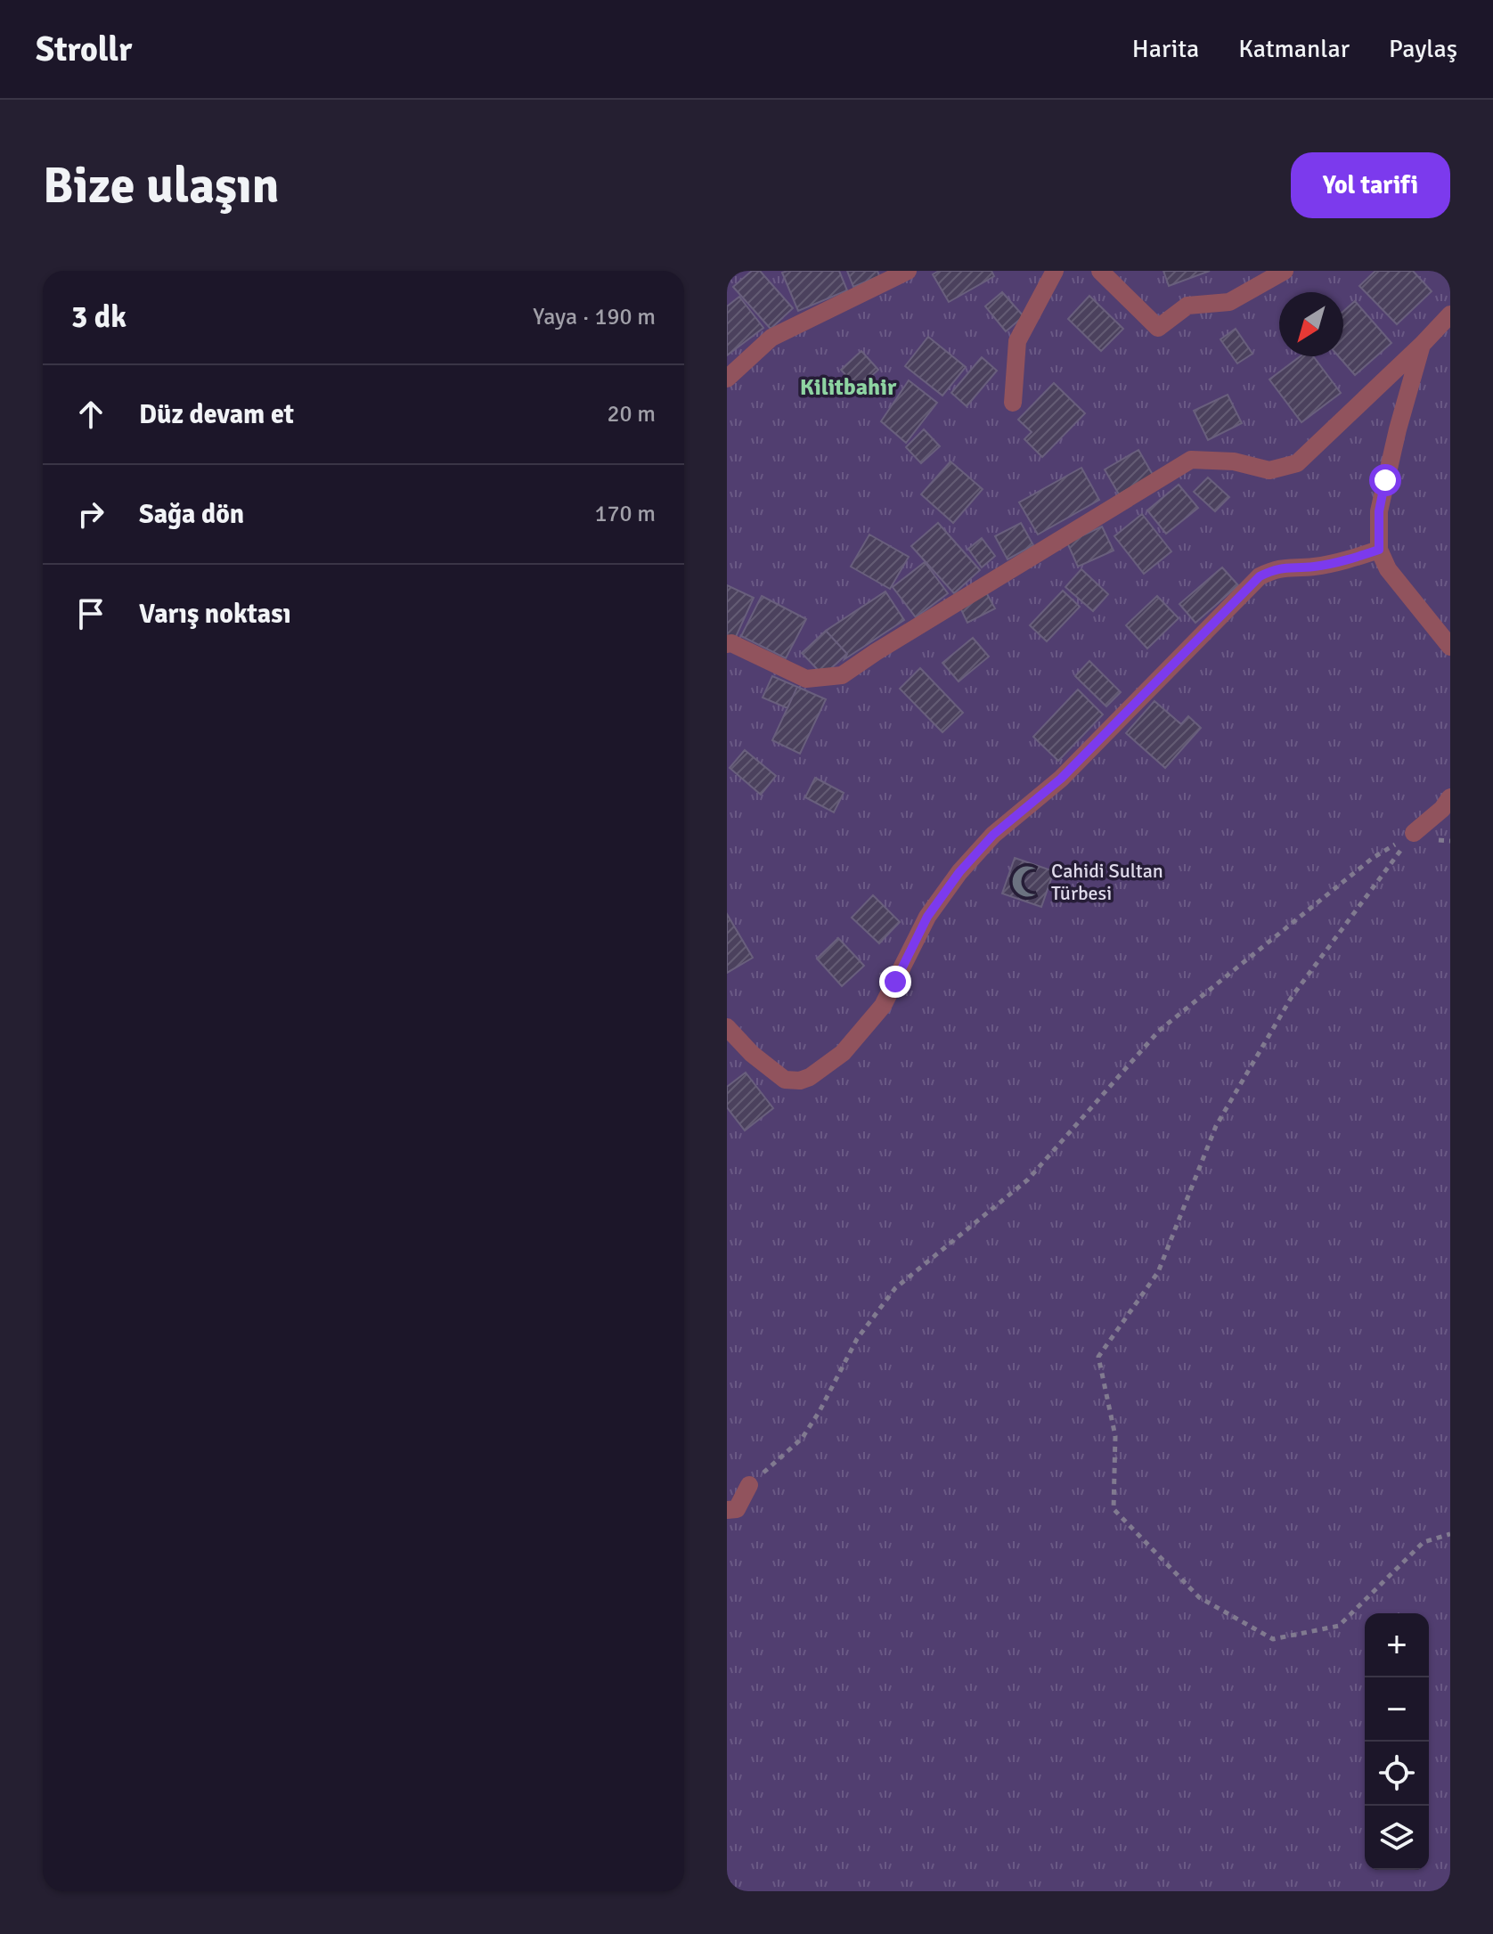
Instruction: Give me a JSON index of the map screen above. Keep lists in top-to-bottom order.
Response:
{
  "districts": ["Kilitbahir"],
  "places": {
    "mosque": ["Cahidi Sultan Türbesi"]
  },
  "north": "bottom left",
  "page": {
    "header": "Strollr",
    "nav": ["Harita", "Katmanlar", "Paylaş"],
    "buttons": "Yol tarifi",
    "title": "Bize ulaşın",
    "heading": ["3 dk", "Yaya · 190 m"],
    "list": [
      ["Düz devam et", "20 m"],
      ["Sağa dön", "170 m"],
      "Varış noktası"
    ],
    "map_buttons": ["+", "−"]
  }
}
